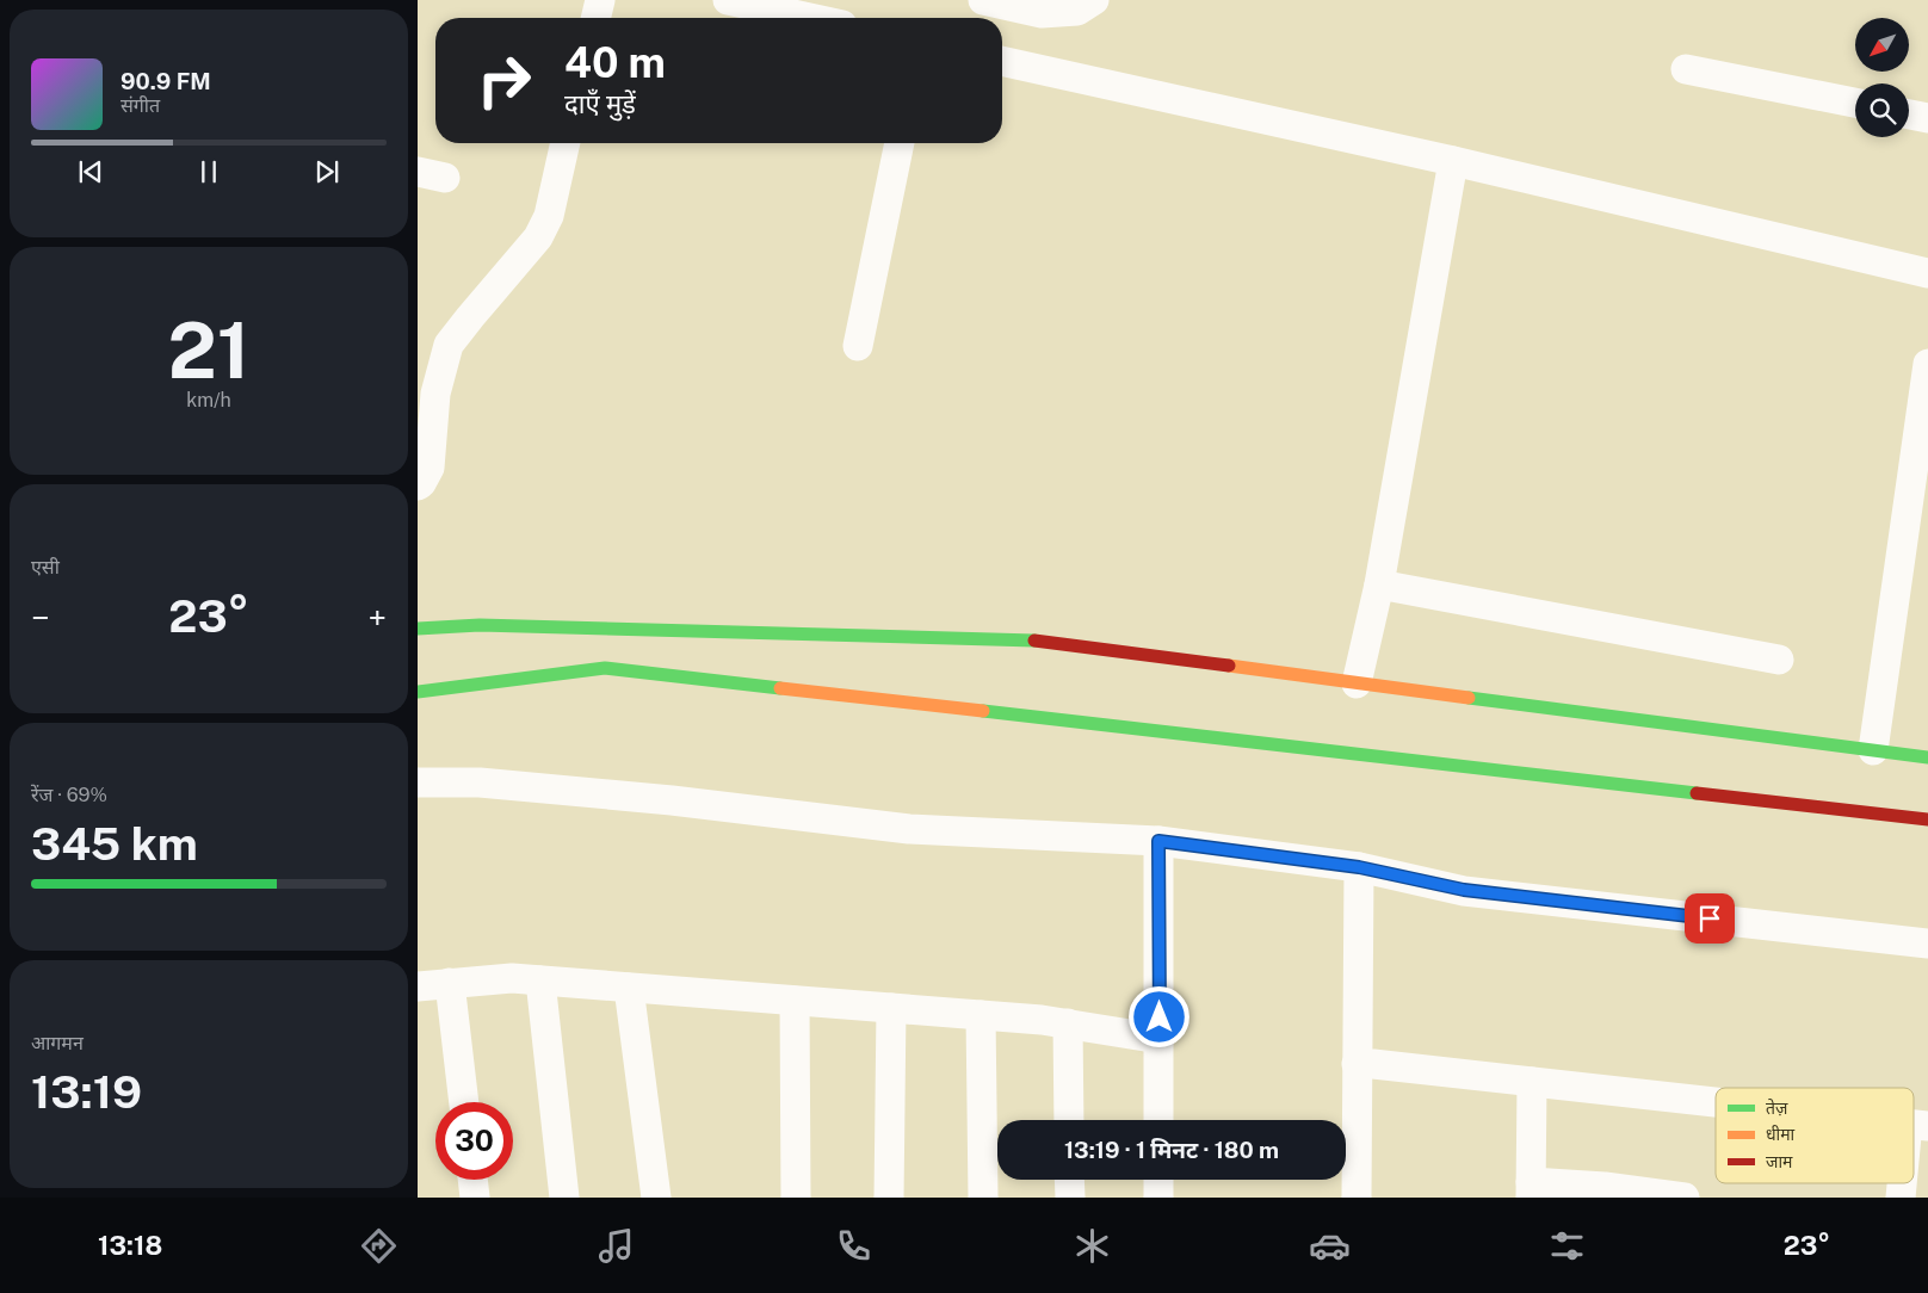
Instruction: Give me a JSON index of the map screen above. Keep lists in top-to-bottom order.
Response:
{
  "legend": ["तेज़", "धीमा", "जाम"],
  "north": "bottom left",
  "page": {
    "turn": ["40 m", "दाएँ मुड़ें"],
    "song": ["90.9 FM", "संगीत"],
    "tile": [
      ["21", "km/h"],
      "एसी",
      ["रेंज · 69%", "345 km"],
      ["आगमन", "13:19"]
    ],
    "heat": ["−", "23°", "+"],
    "limit": "30",
    "trip": "13:19 · 1 मिनट · 180 m",
    "tabs": ["13:18", "23°"]
  }
}
